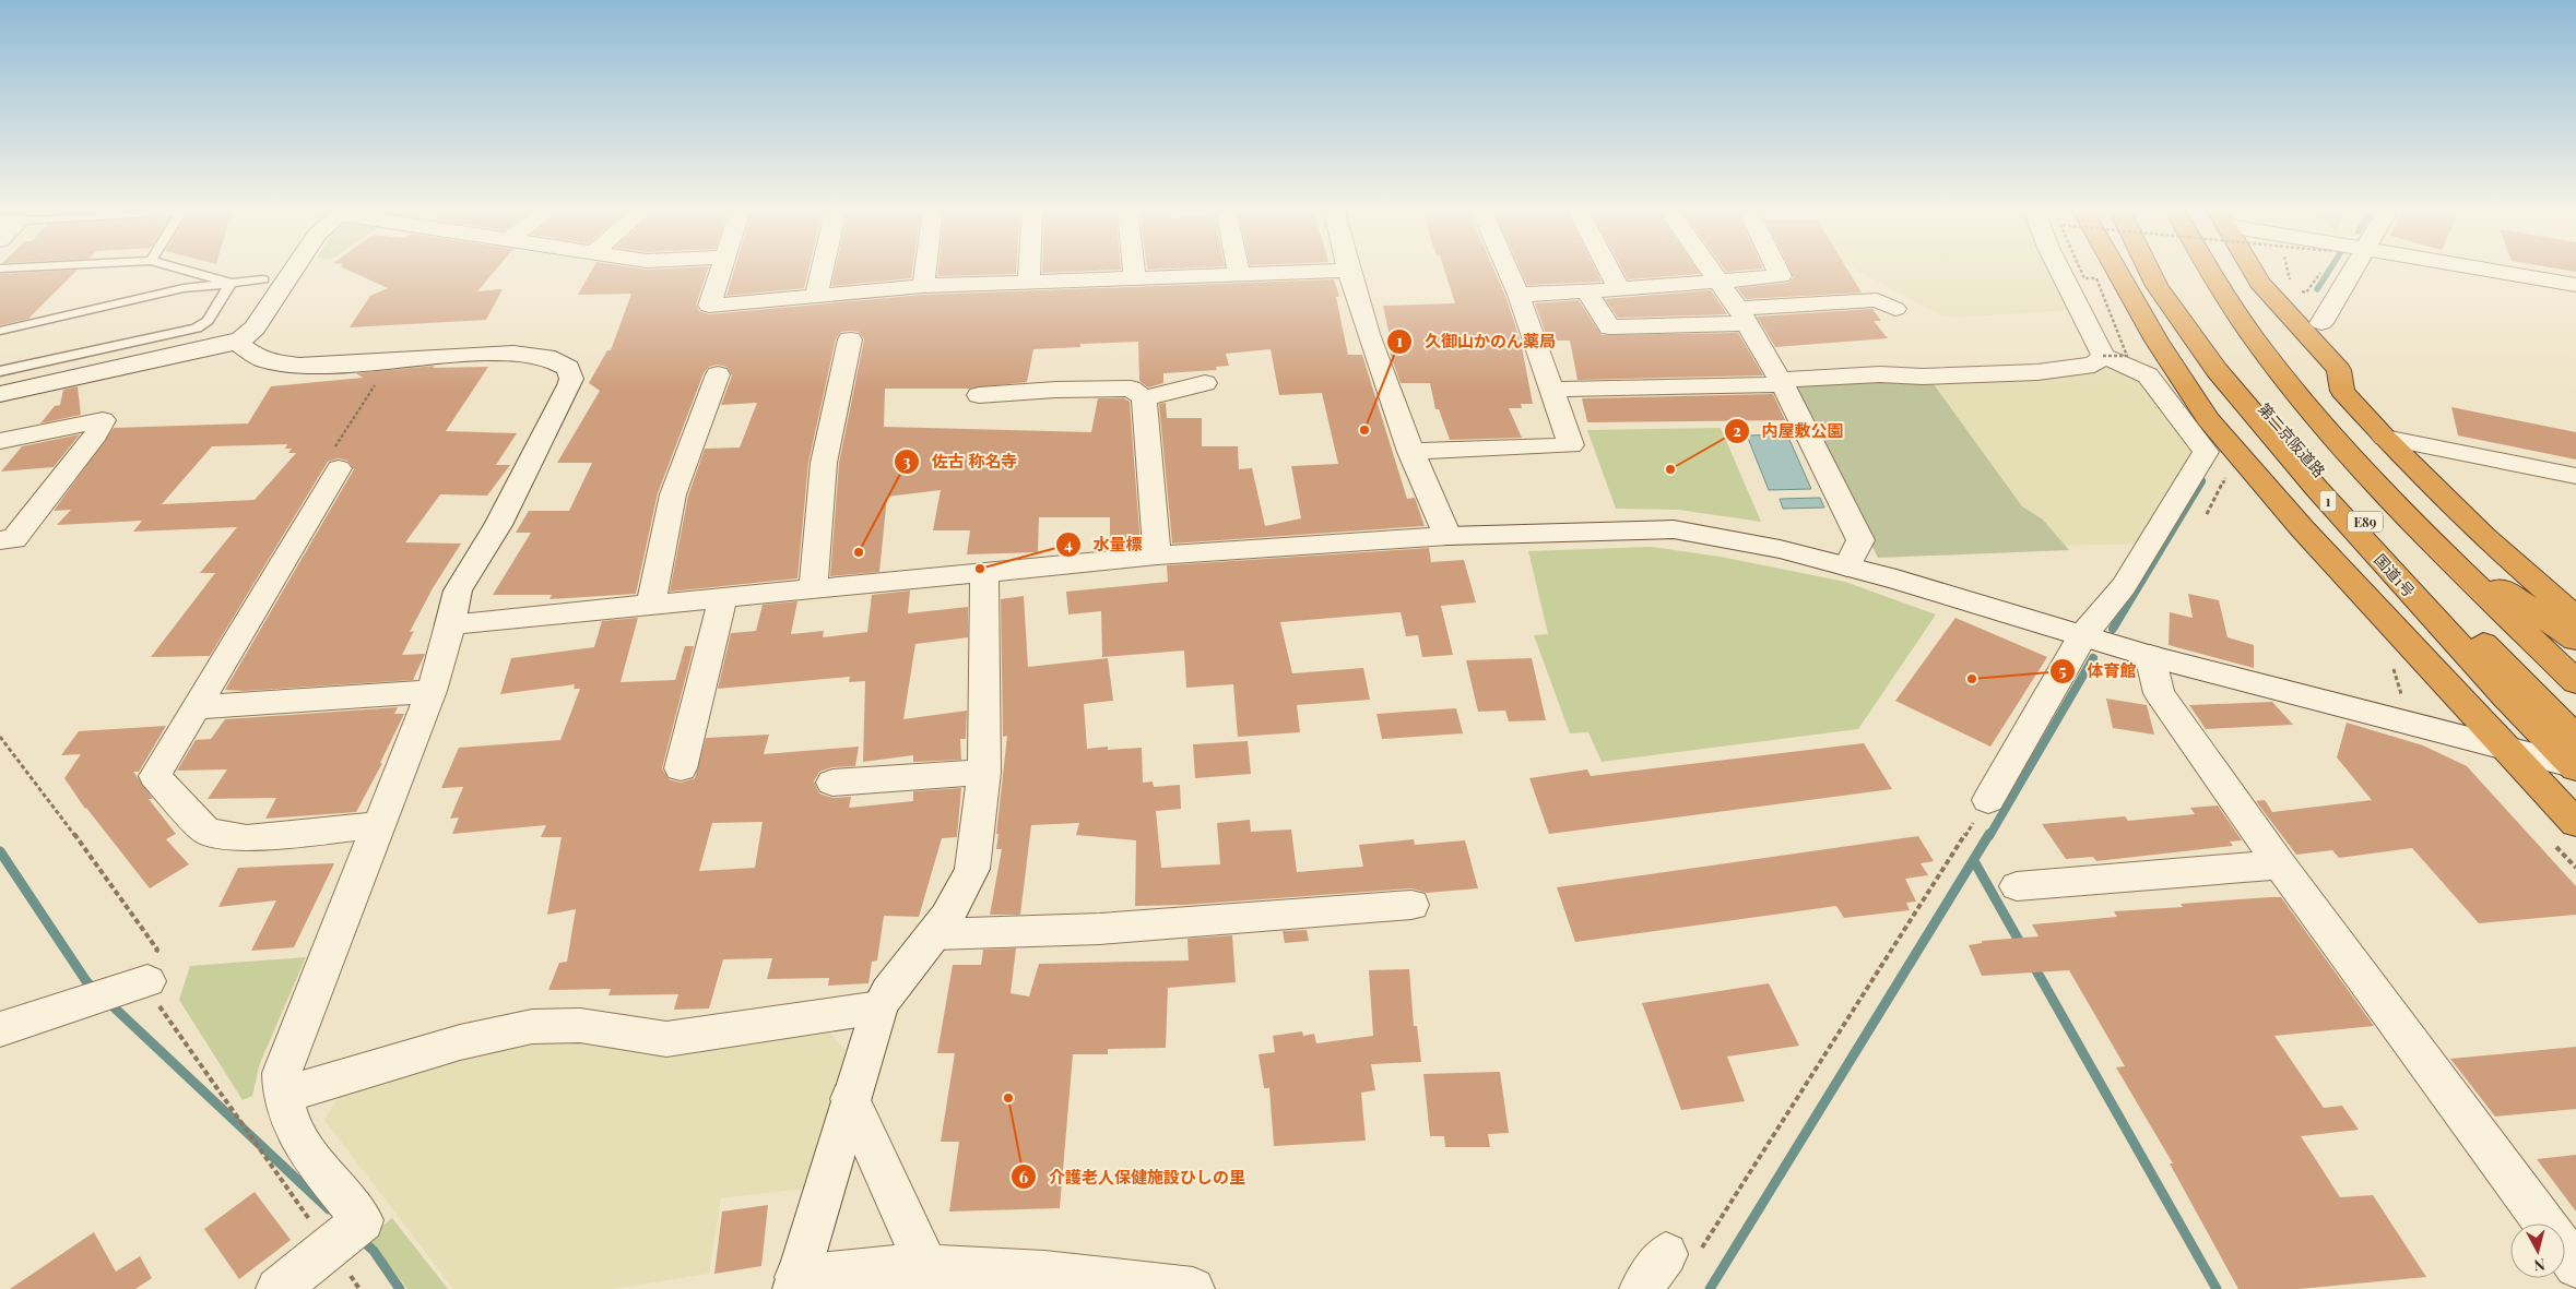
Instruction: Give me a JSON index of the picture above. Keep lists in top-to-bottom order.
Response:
{
  "streets": {
    "highway": [
      "第二京阪道路",
      "1",
      "E89",
      "国道1号"
    ]
  },
  "crossings": [
    ["第二京阪道路", "国道1号"]
  ],
  "places": [
    "久御山かのん薬局",
    "内屋敷公園",
    "佐古 称名寺",
    "水量標",
    "体育館",
    "介護老人保健施設ひしの里"
  ],
  "north": "bottom"
}
